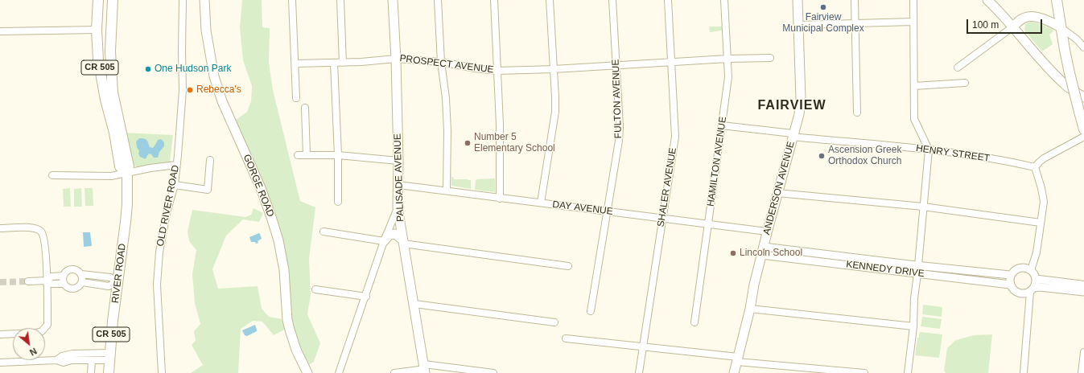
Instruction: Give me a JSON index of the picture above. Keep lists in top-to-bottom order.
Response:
{
  "streets": {
    "main road": [
      "CR 505",
      "PALISADE AVENUE",
      "GORGE ROAD",
      "ANDERSON AVENUE",
      "RIVER ROAD"
    ],
    "street": [
      "PROSPECT AVENUE",
      "FULTON AVENUE",
      "HENRY STREET",
      "HAMILTON AVENUE",
      "SHALER AVENUE",
      "OLD RIVER ROAD",
      "DAY AVENUE",
      "KENNEDY DRIVE"
    ]
  },
  "crossings": [
    ["PROSPECT AVENUE", "FULTON AVENUE"],
    ["PROSPECT AVENUE", "HAMILTON AVENUE"],
    ["PROSPECT AVENUE", "PALISADE AVENUE"],
    ["PROSPECT AVENUE", "SHALER AVENUE"],
    ["CR 505", "RIVER ROAD"],
    ["FULTON AVENUE", "DAY AVENUE"],
    ["HENRY STREET", "HAMILTON AVENUE"],
    ["HENRY STREET", "ANDERSON AVENUE"],
    ["HAMILTON AVENUE", "DAY AVENUE"],
    ["PALISADE AVENUE", "DAY AVENUE"],
    ["SHALER AVENUE", "DAY AVENUE"],
    ["ANDERSON AVENUE", "DAY AVENUE"],
    ["ANDERSON AVENUE", "KENNEDY DRIVE"]
  ],
  "districts": ["FAIRVIEW"],
  "places": [
    "Fairview Municipal Complex",
    "One Hudson Park",
    "Rebecca's",
    "Number 5 Elementary School",
    "Ascension Greek Orthodox Church",
    "Lincoln School"
  ],
  "scale_bar": "100 m",
  "north": "bottom right"
}
